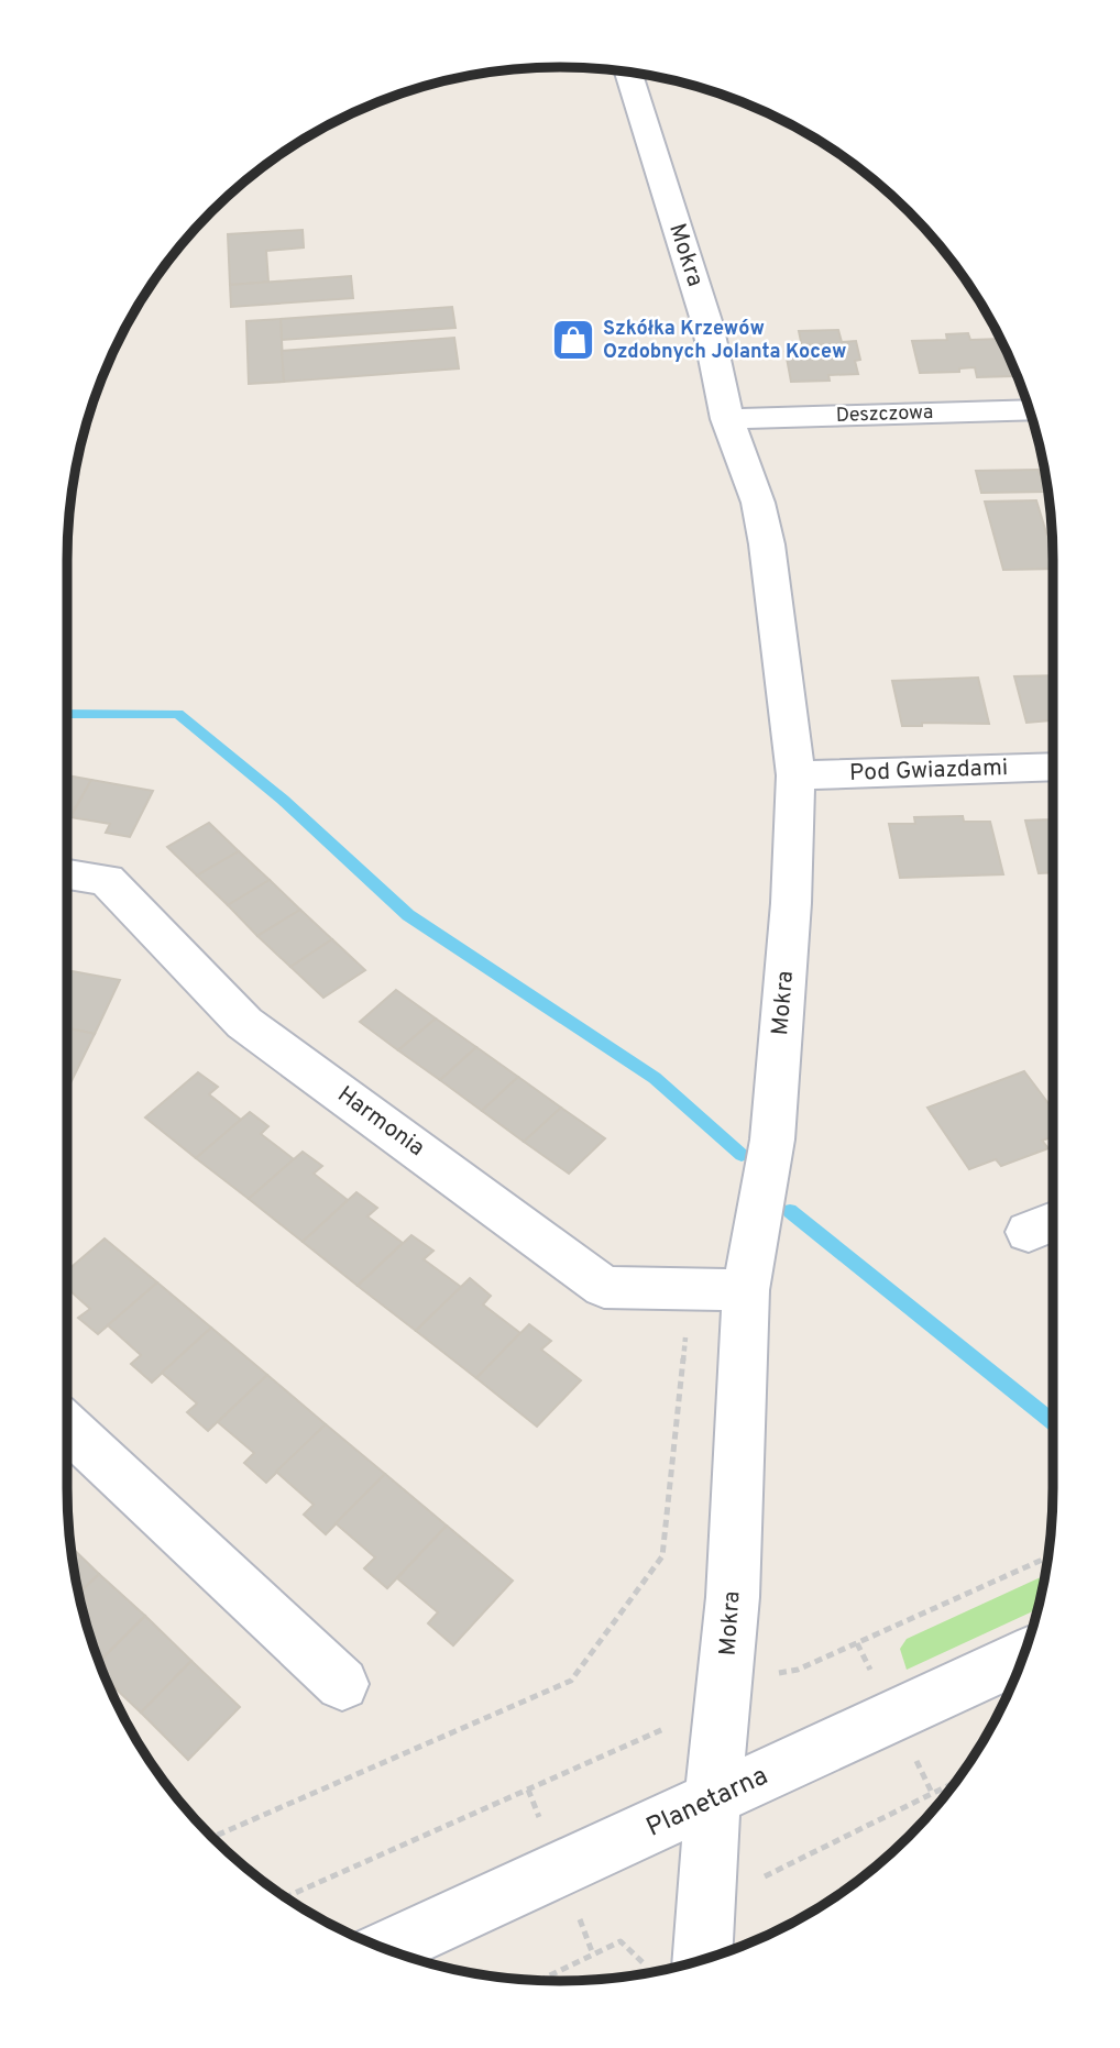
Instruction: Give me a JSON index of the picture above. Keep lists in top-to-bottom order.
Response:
{
  "streets": {
    "street": [
      "Mokra",
      "Deszczowa",
      "Pod Gwiazdami",
      "Harmonia",
      "Planetarna"
    ]
  },
  "crossings": [
    ["Mokra", "Deszczowa"],
    ["Mokra", "Pod Gwiazdami"],
    ["Mokra", "Harmonia"],
    ["Mokra", "Planetarna"]
  ],
  "places": {
    "shop": ["Szkółka Krzewów Ozdobnych Jolanta Kocew"]
  }
}
